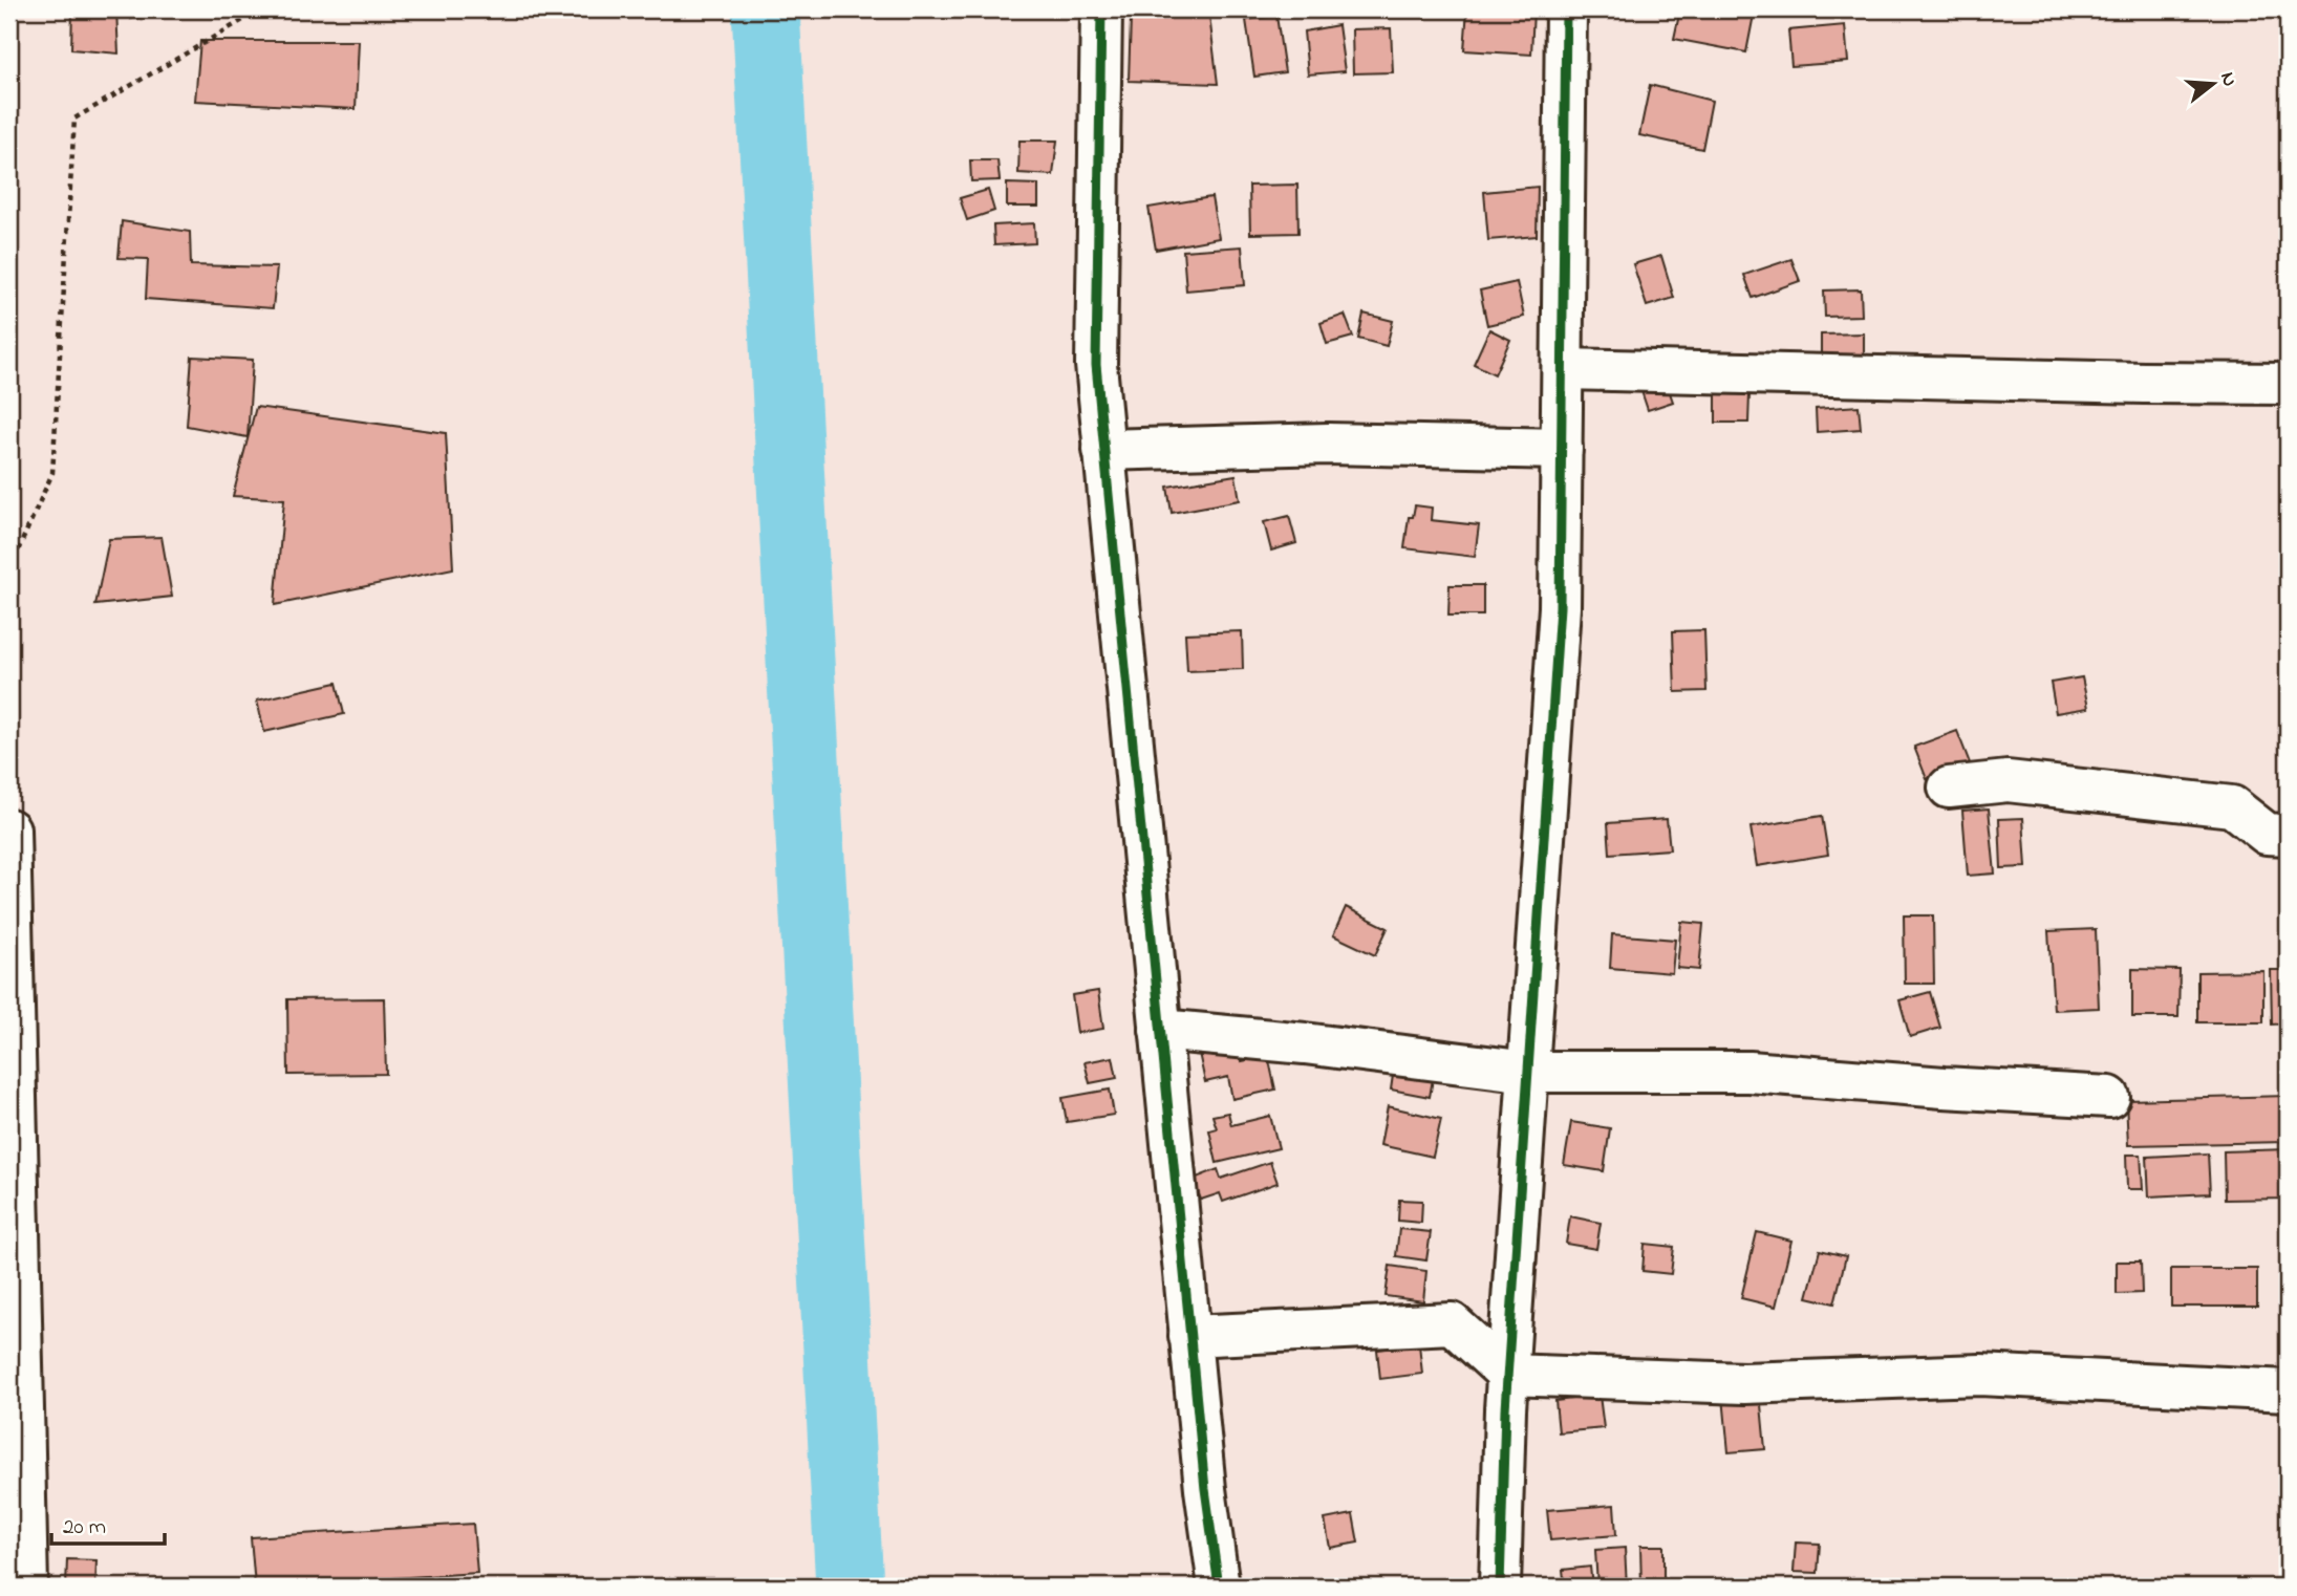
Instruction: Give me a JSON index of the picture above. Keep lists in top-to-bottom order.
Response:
{
  "scale_bar": "20 m",
  "north": "right"
}
